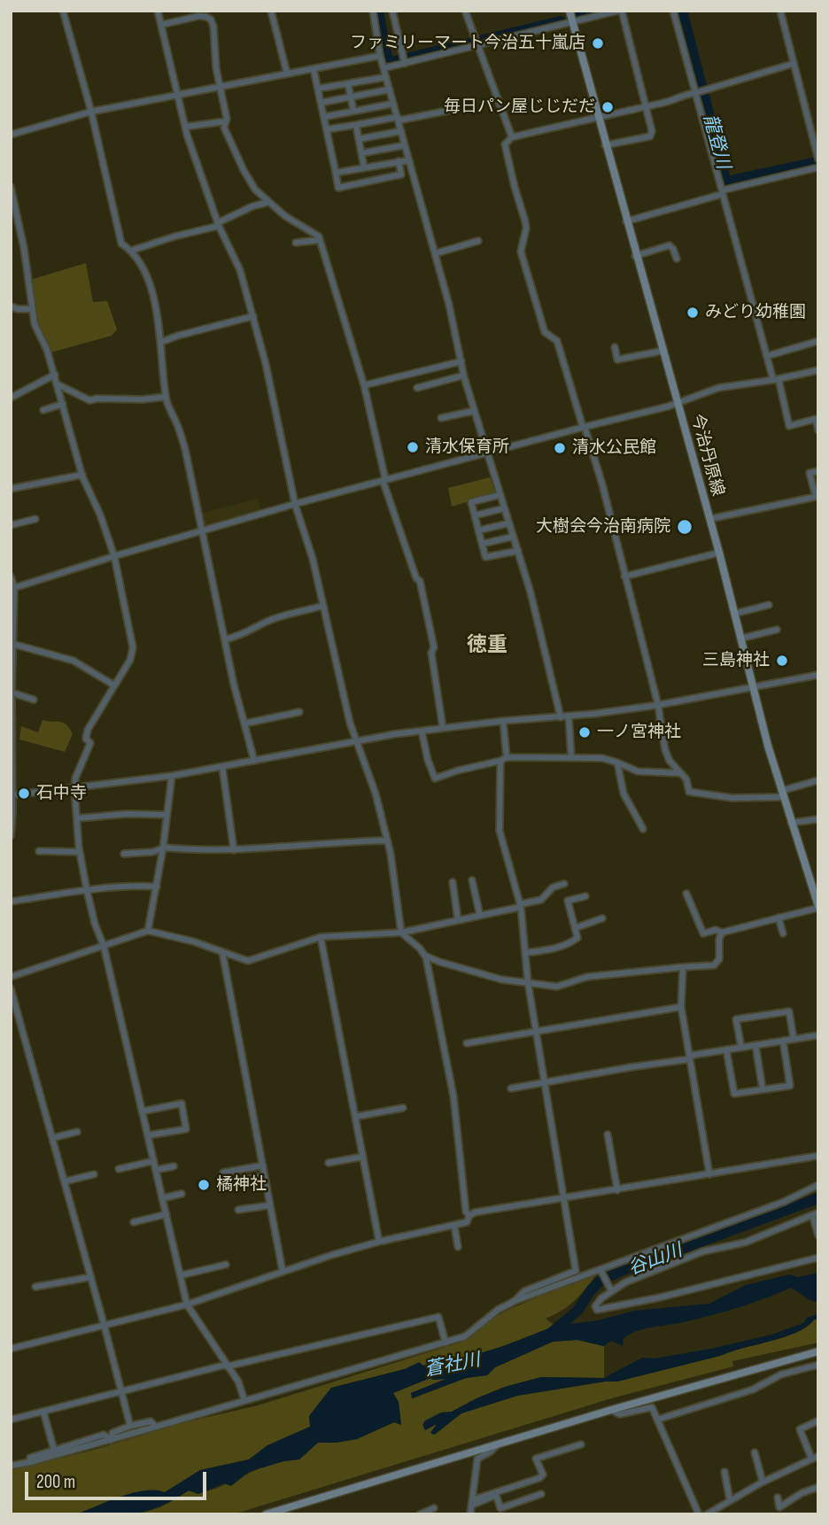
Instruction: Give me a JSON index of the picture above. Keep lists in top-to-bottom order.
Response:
{
  "streets": {
    "main road": ["今治丹原線"]
  },
  "districts": ["徳重"],
  "water": ["龍登川", "谷山川", "蒼社川"],
  "places": [
    "ファミリーマート今治五十嵐店",
    "毎日パン屋じじだだ",
    "みどり幼稚園",
    "清水保育所",
    "清水公民館",
    "大樹会今治南病院",
    "三島神社",
    "一ノ宮神社",
    "石中寺",
    "橘神社"
  ],
  "scale_bar": "200 m"
}
